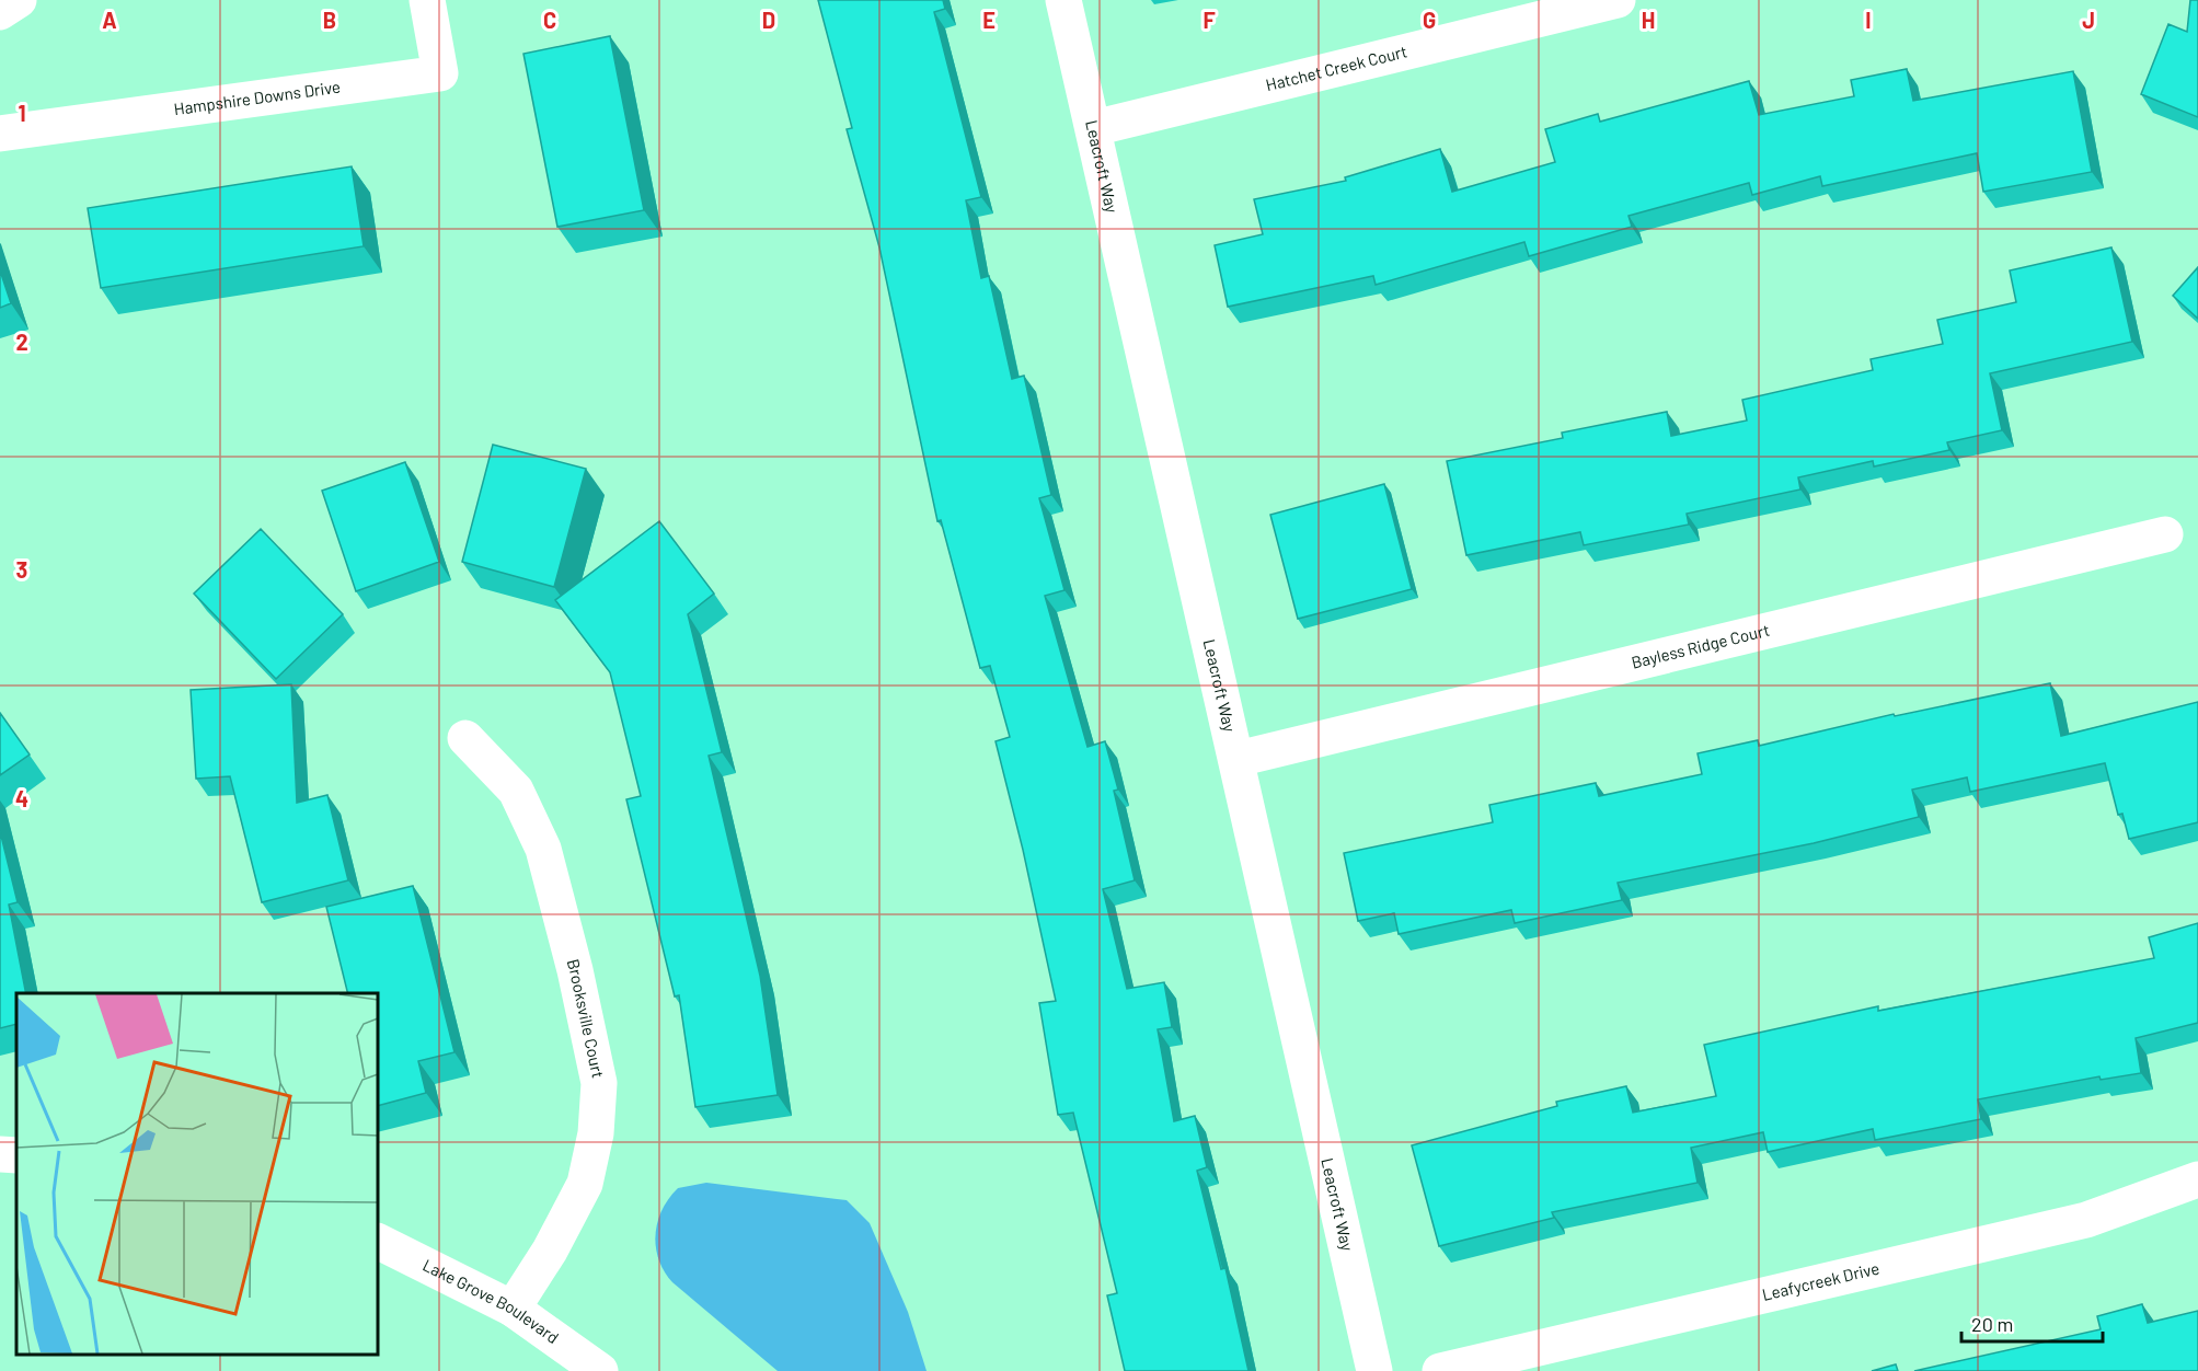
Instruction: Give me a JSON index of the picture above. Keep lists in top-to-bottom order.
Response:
{
  "streets": {
    "street": [
      "Hatchet Creek Court",
      "Hampshire Downs Drive",
      "Leacroft Way",
      "Bayless Ridge Court",
      "Brooksville Court",
      "Leafycreek Drive",
      "Lake Grove Boulevard"
    ]
  },
  "crossings": [
    ["Hatchet Creek Court", "Leacroft Way"],
    ["Leacroft Way", "Bayless Ridge Court"],
    ["Brooksville Court", "Lake Grove Boulevard"]
  ],
  "scale_bar": "20 m",
  "grid": {
    "columns": [
      "A",
      "B",
      "C",
      "D",
      "E",
      "F",
      "G",
      "H",
      "I",
      "J"
    ],
    "rows": [
      "1",
      "2",
      "3",
      "4"
    ]
  }
}
